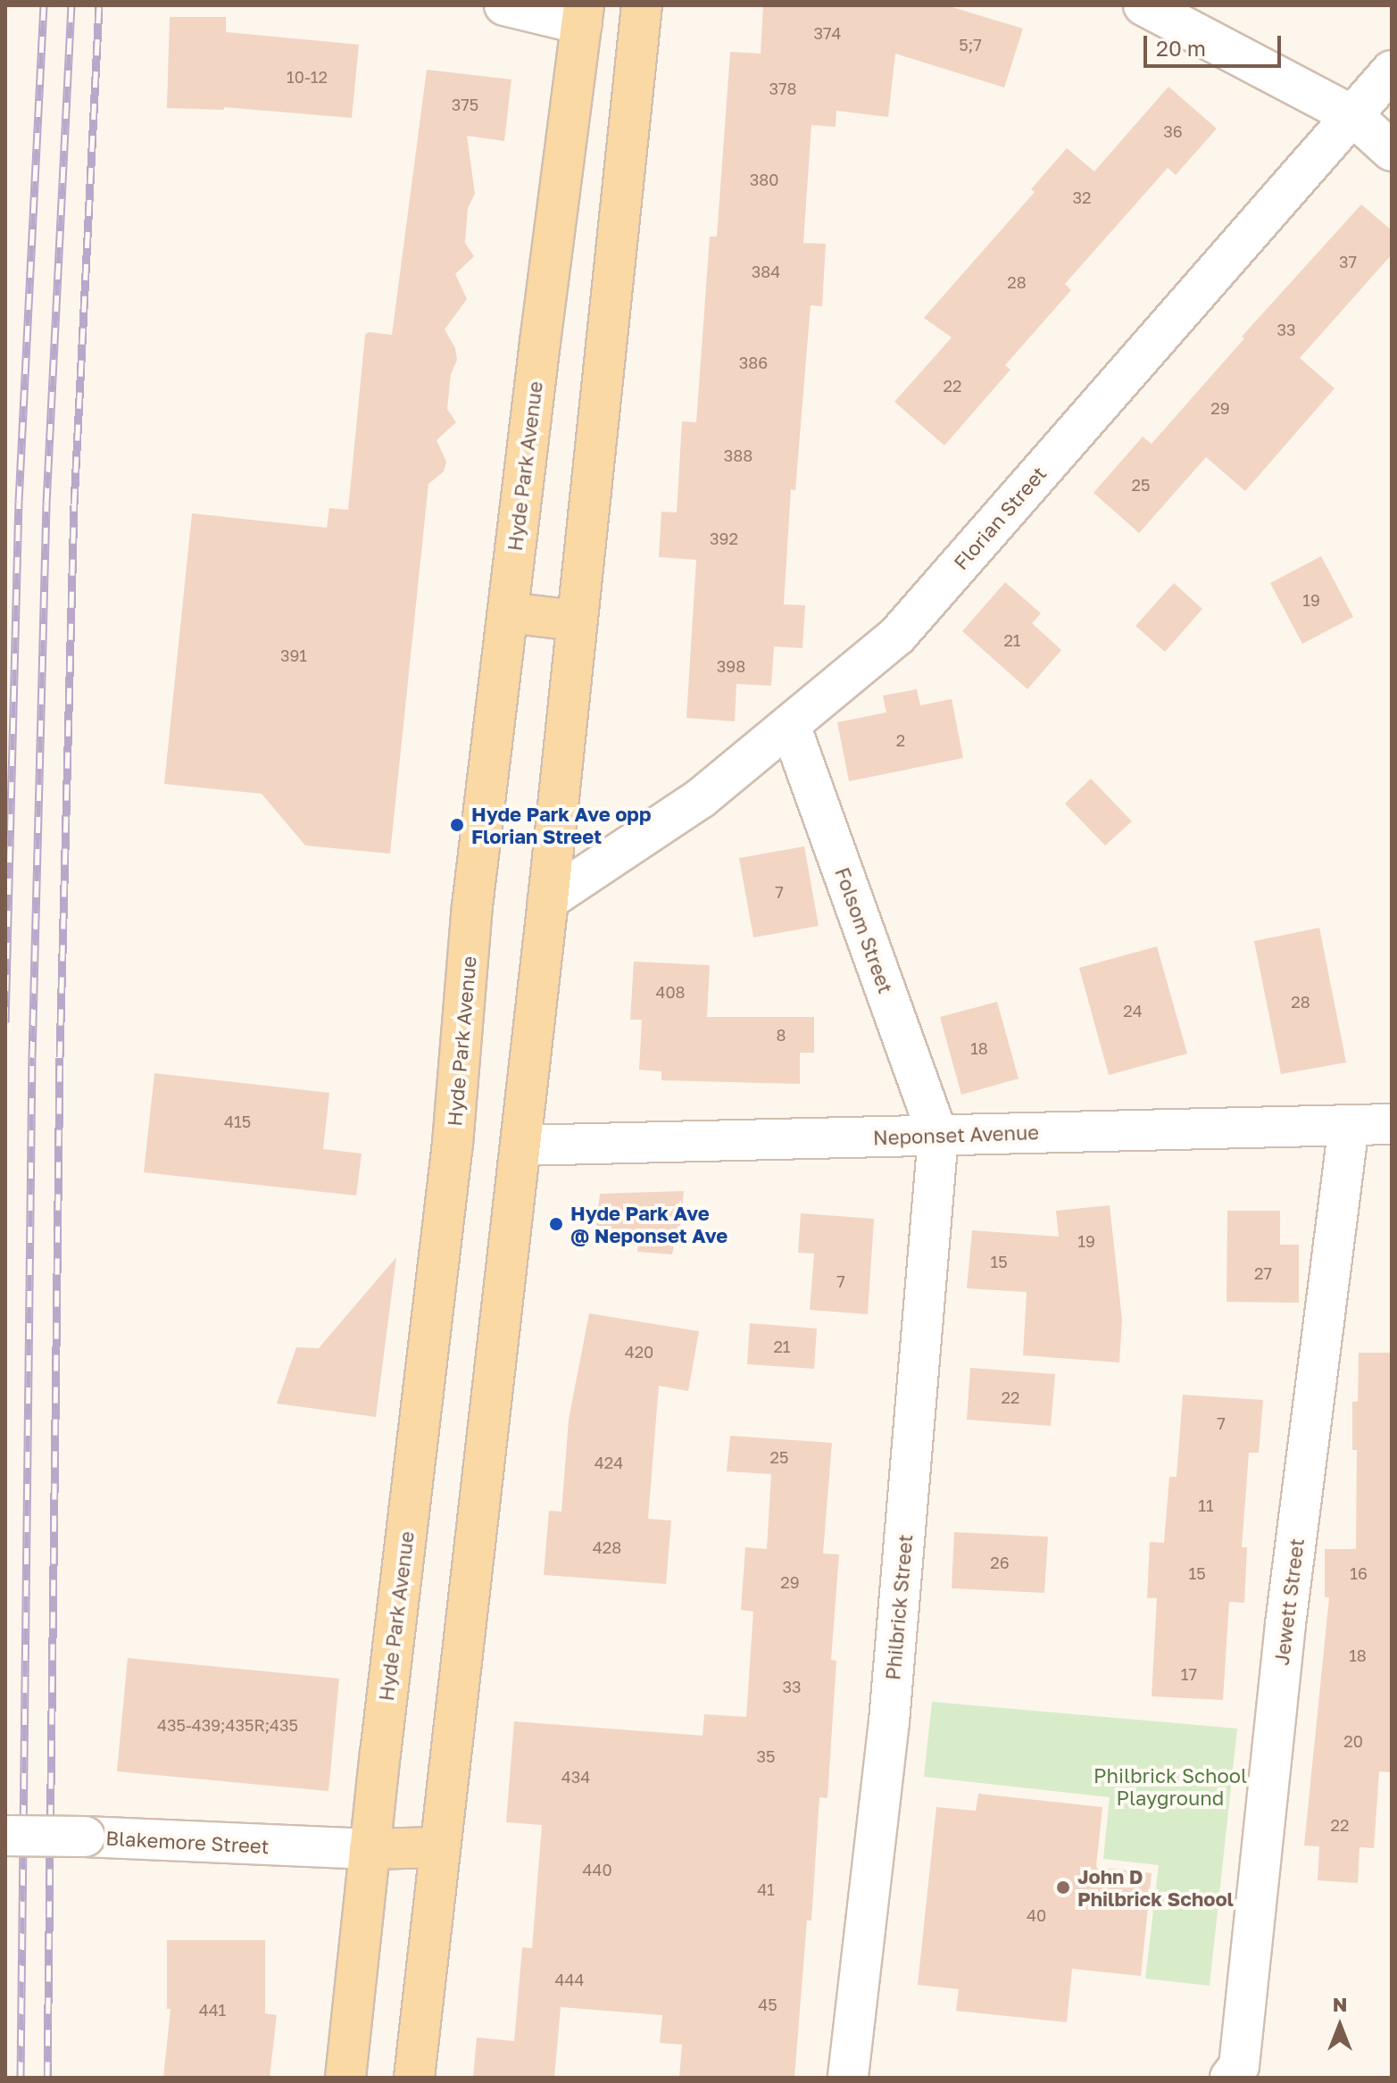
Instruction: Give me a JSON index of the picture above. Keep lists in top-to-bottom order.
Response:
{
  "streets": {
    "main road": ["Hyde Park Avenue"],
    "street": [
      "Florian Street",
      "Folsom Street",
      "Neponset Avenue",
      "Jewett Street",
      "Philbrick Street",
      "Blakemore Street"
    ]
  },
  "crossings": [
    ["Hyde Park Avenue", "Blakemore Street"],
    ["Florian Street", "Folsom Street"],
    ["Folsom Street", "Neponset Avenue"],
    ["Folsom Street", "Philbrick Street"],
    ["Neponset Avenue", "Jewett Street"],
    ["Neponset Avenue", "Philbrick Street"]
  ],
  "parks": ["Philbrick School Playground"],
  "places": ["Hyde Park Ave opp Florian Street", "Hyde Park Ave @ Neponset Ave", "John D Philbrick School"],
  "house_numbers": [
    "374",
    "5;7",
    "10-12",
    "378",
    "375",
    "36",
    "380",
    "32",
    "37",
    "384",
    "28",
    "33",
    "386",
    "22",
    "29",
    "388",
    "25",
    "392",
    "19",
    "21",
    "391",
    "398",
    "2",
    "7",
    "408",
    "28",
    "24",
    "8",
    "18",
    "415",
    "19",
    "15",
    "27",
    "7",
    "21",
    "420",
    "22",
    "7",
    "25",
    "424",
    "11",
    "428",
    "26",
    "15",
    "16",
    "29",
    "18",
    "17",
    "33",
    "435-439;435R;435",
    "20",
    "35",
    "434",
    "22",
    "440",
    "41",
    "40",
    "444",
    "45",
    "441"
  ],
  "scale_bar": "20 m",
  "north": "top"
}
